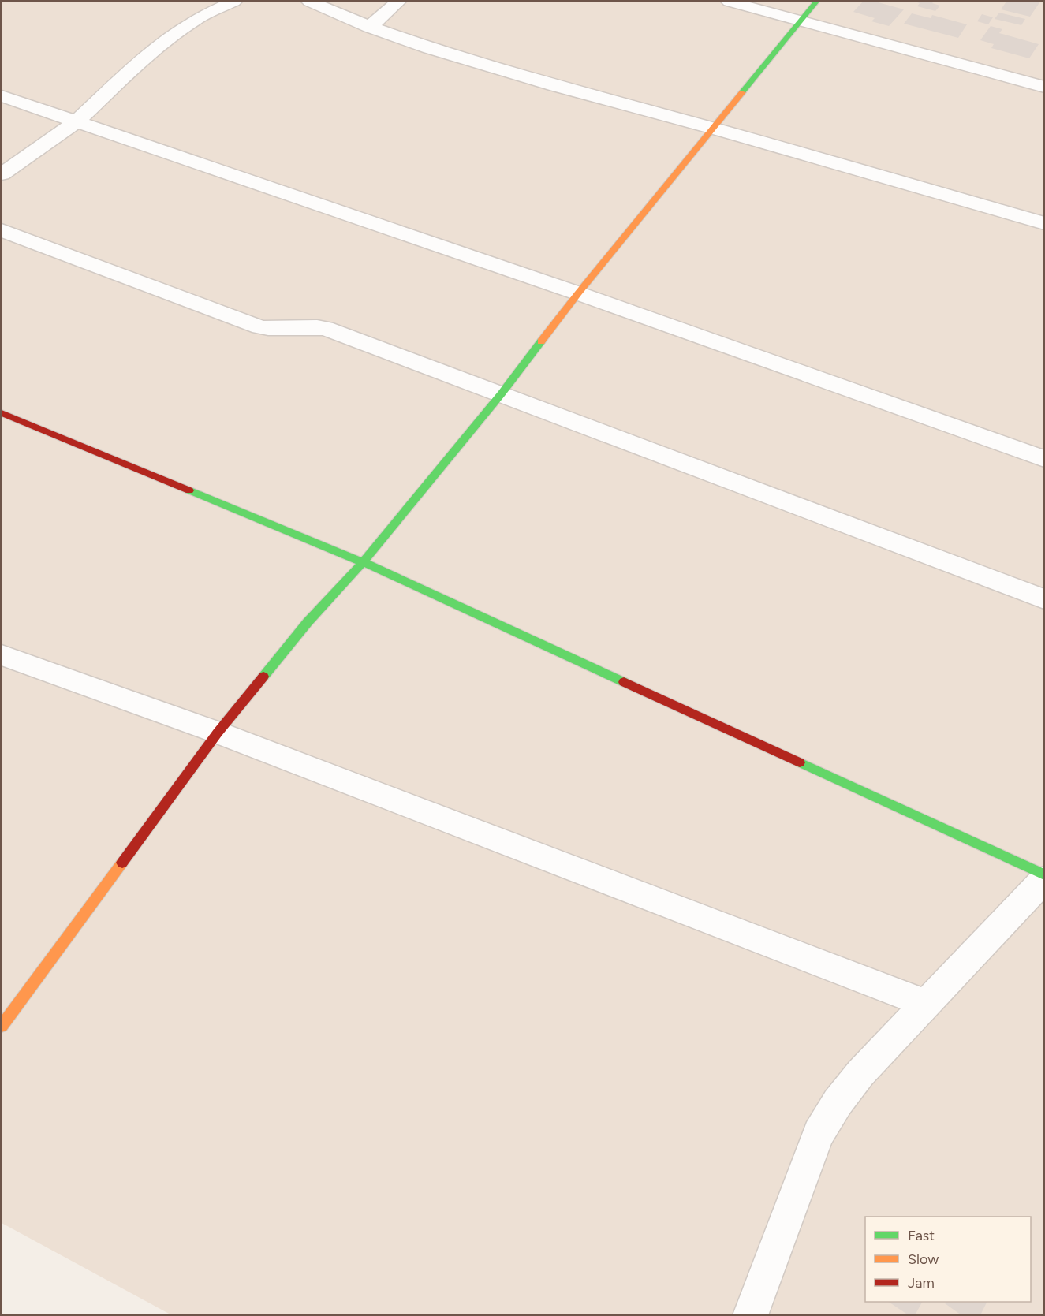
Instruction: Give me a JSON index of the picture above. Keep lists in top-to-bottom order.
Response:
{
  "legend": ["Fast", "Slow", "Jam"]
}
